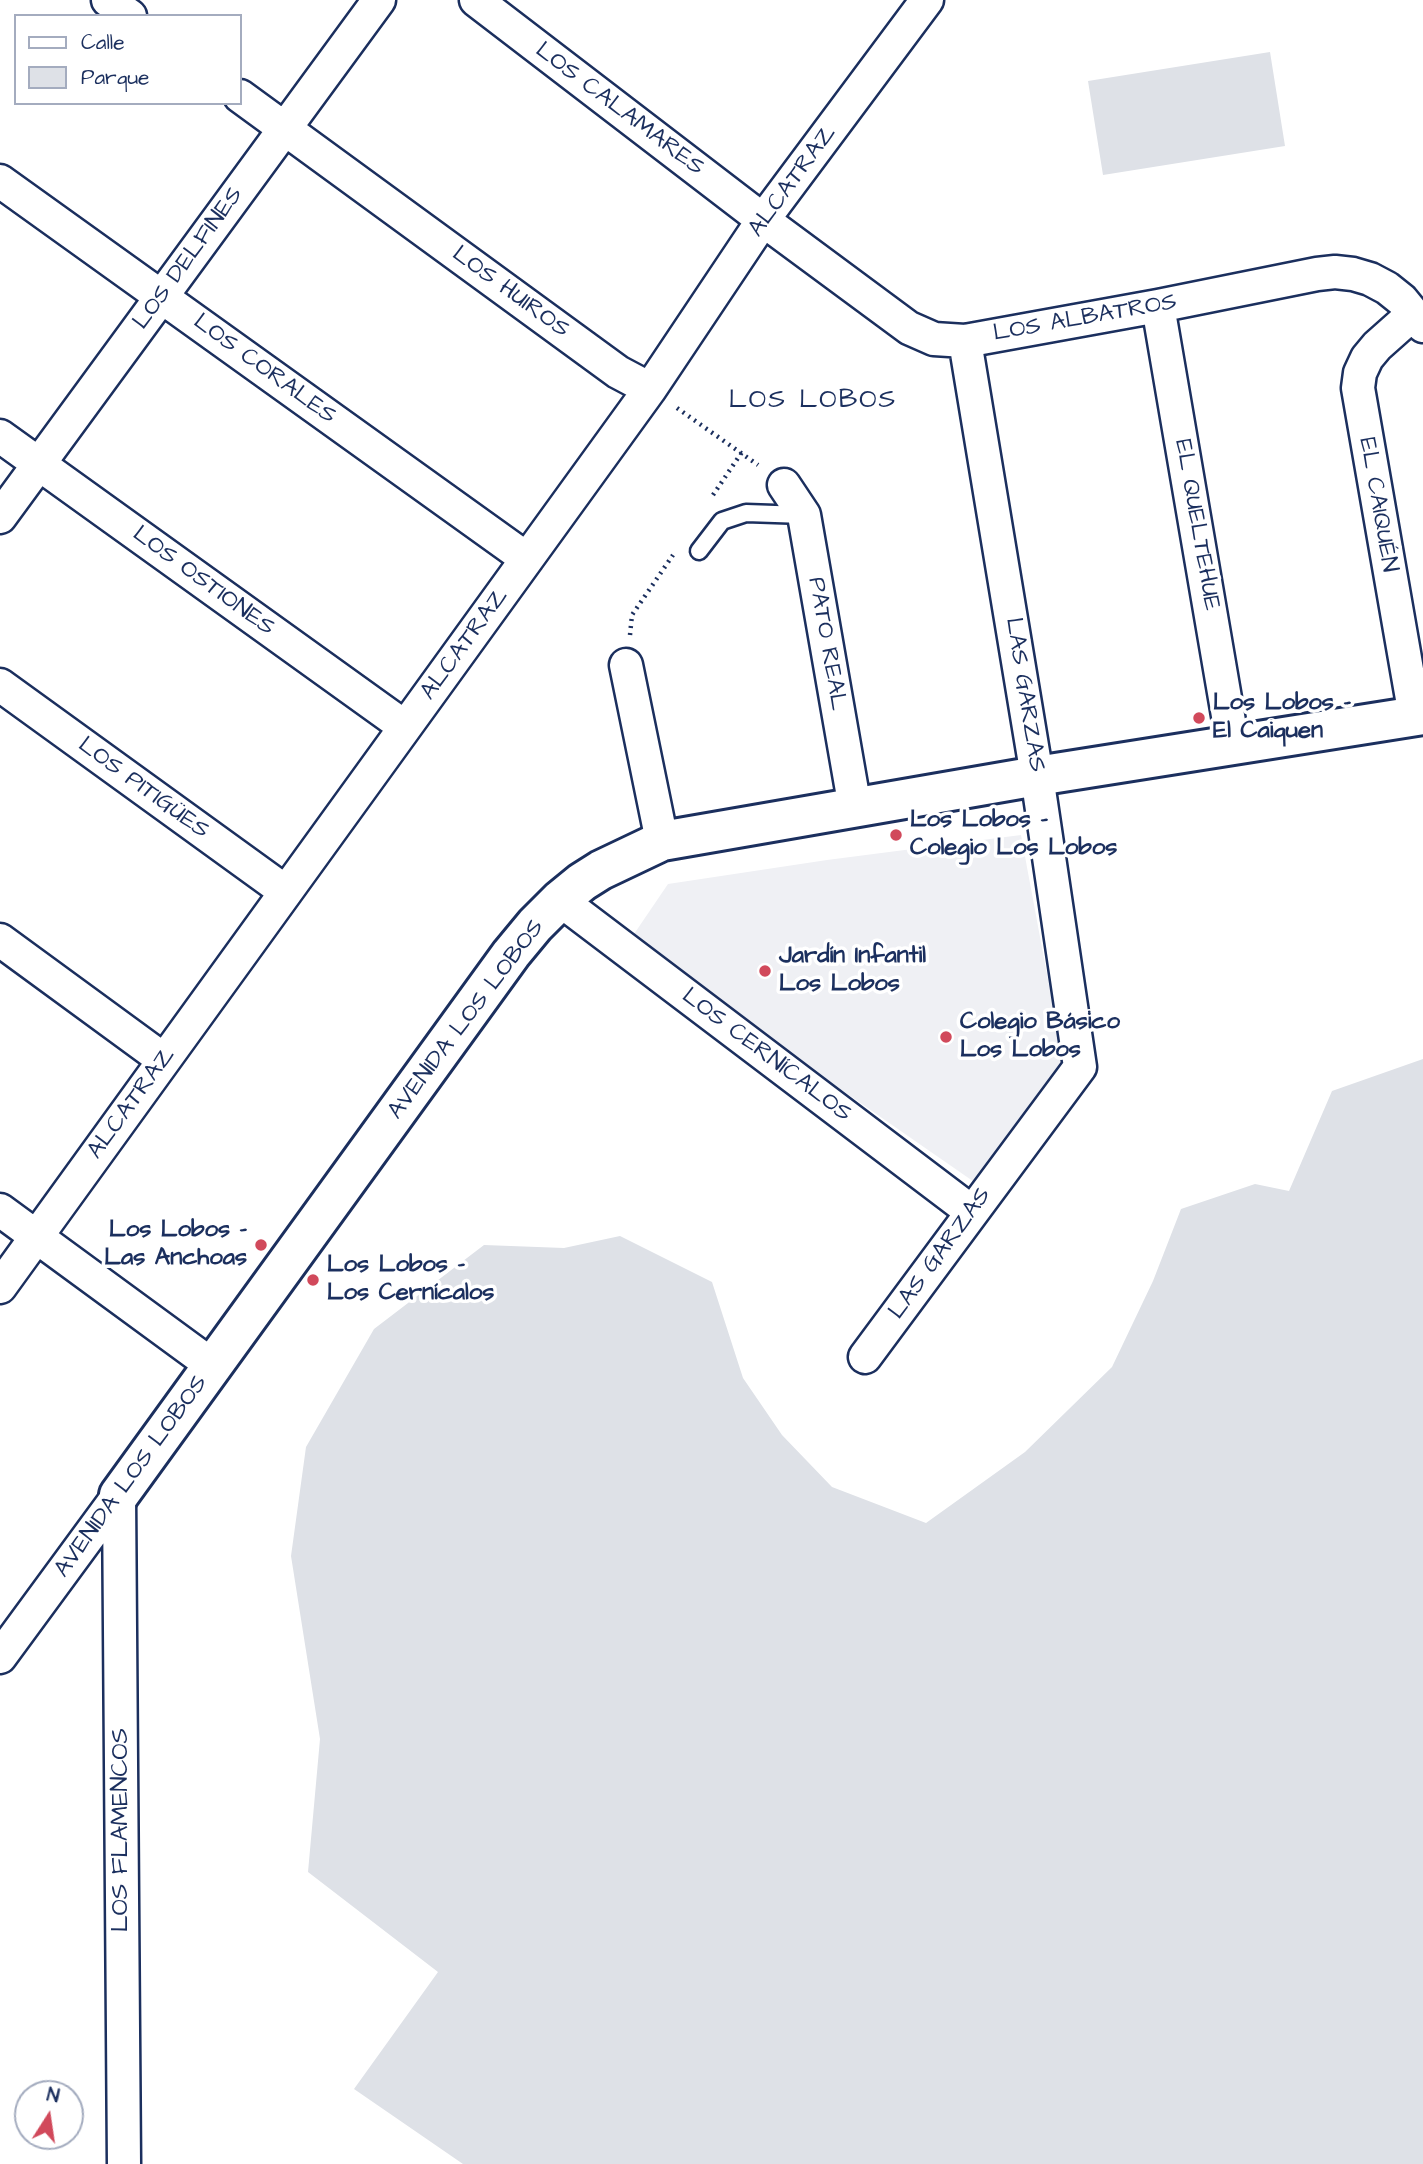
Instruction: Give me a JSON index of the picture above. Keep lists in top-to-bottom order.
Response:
{
  "streets": {
    "street": [
      "LOS CALAMARES",
      "ALCATRAZ",
      "LOS DELFINES",
      "LOS HUIROS",
      "LOS ALBATROS",
      "LOS CORALES",
      "EL CAIQUÉN",
      "EL QUELTEHUE",
      "LOS OSTIONES",
      "PATO REAL",
      "LAS GARZAS",
      "LOS PITIGÜES",
      "AVENIDA LOS LOBOS",
      "LOS CERNÍCALOS",
      "LOS FLAMENCOS"
    ]
  },
  "crossings": [
    ["LOS CALAMARES", "ALCATRAZ"],
    ["LOS CALAMARES", "LOS ALBATROS"],
    ["ALCATRAZ", "LOS HUIROS"],
    ["ALCATRAZ", "LOS ALBATROS"],
    ["ALCATRAZ", "LOS CORALES"],
    ["ALCATRAZ", "LOS OSTIONES"],
    ["ALCATRAZ", "LOS PITIGÜES"],
    ["LOS DELFINES", "LOS HUIROS"],
    ["LOS DELFINES", "LOS CORALES"],
    ["LOS DELFINES", "LOS OSTIONES"],
    ["LOS ALBATROS", "EL CAIQUÉN"],
    ["LOS ALBATROS", "EL QUELTEHUE"],
    ["LOS ALBATROS", "LAS GARZAS"],
    ["EL CAIQUÉN", "AVENIDA LOS LOBOS"],
    ["EL QUELTEHUE", "AVENIDA LOS LOBOS"],
    ["PATO REAL", "AVENIDA LOS LOBOS"],
    ["LAS GARZAS", "AVENIDA LOS LOBOS"],
    ["LAS GARZAS", "LOS CERNÍCALOS"],
    ["AVENIDA LOS LOBOS", "LOS CERNÍCALOS"],
    ["AVENIDA LOS LOBOS", "LOS FLAMENCOS"]
  ],
  "districts": ["LOS LOBOS"],
  "places": [
    "Los Lobos - El Caiquen",
    "Los Lobos - Colegio Los Lobos",
    "Jardín Infantil Los Lobos",
    "Colegio Básico Los Lobos",
    "Los Lobos - Las Anchoas",
    "Los Lobos - Los Cernícalos"
  ],
  "legend": ["Calle", "Parque"],
  "north": "top"
}
